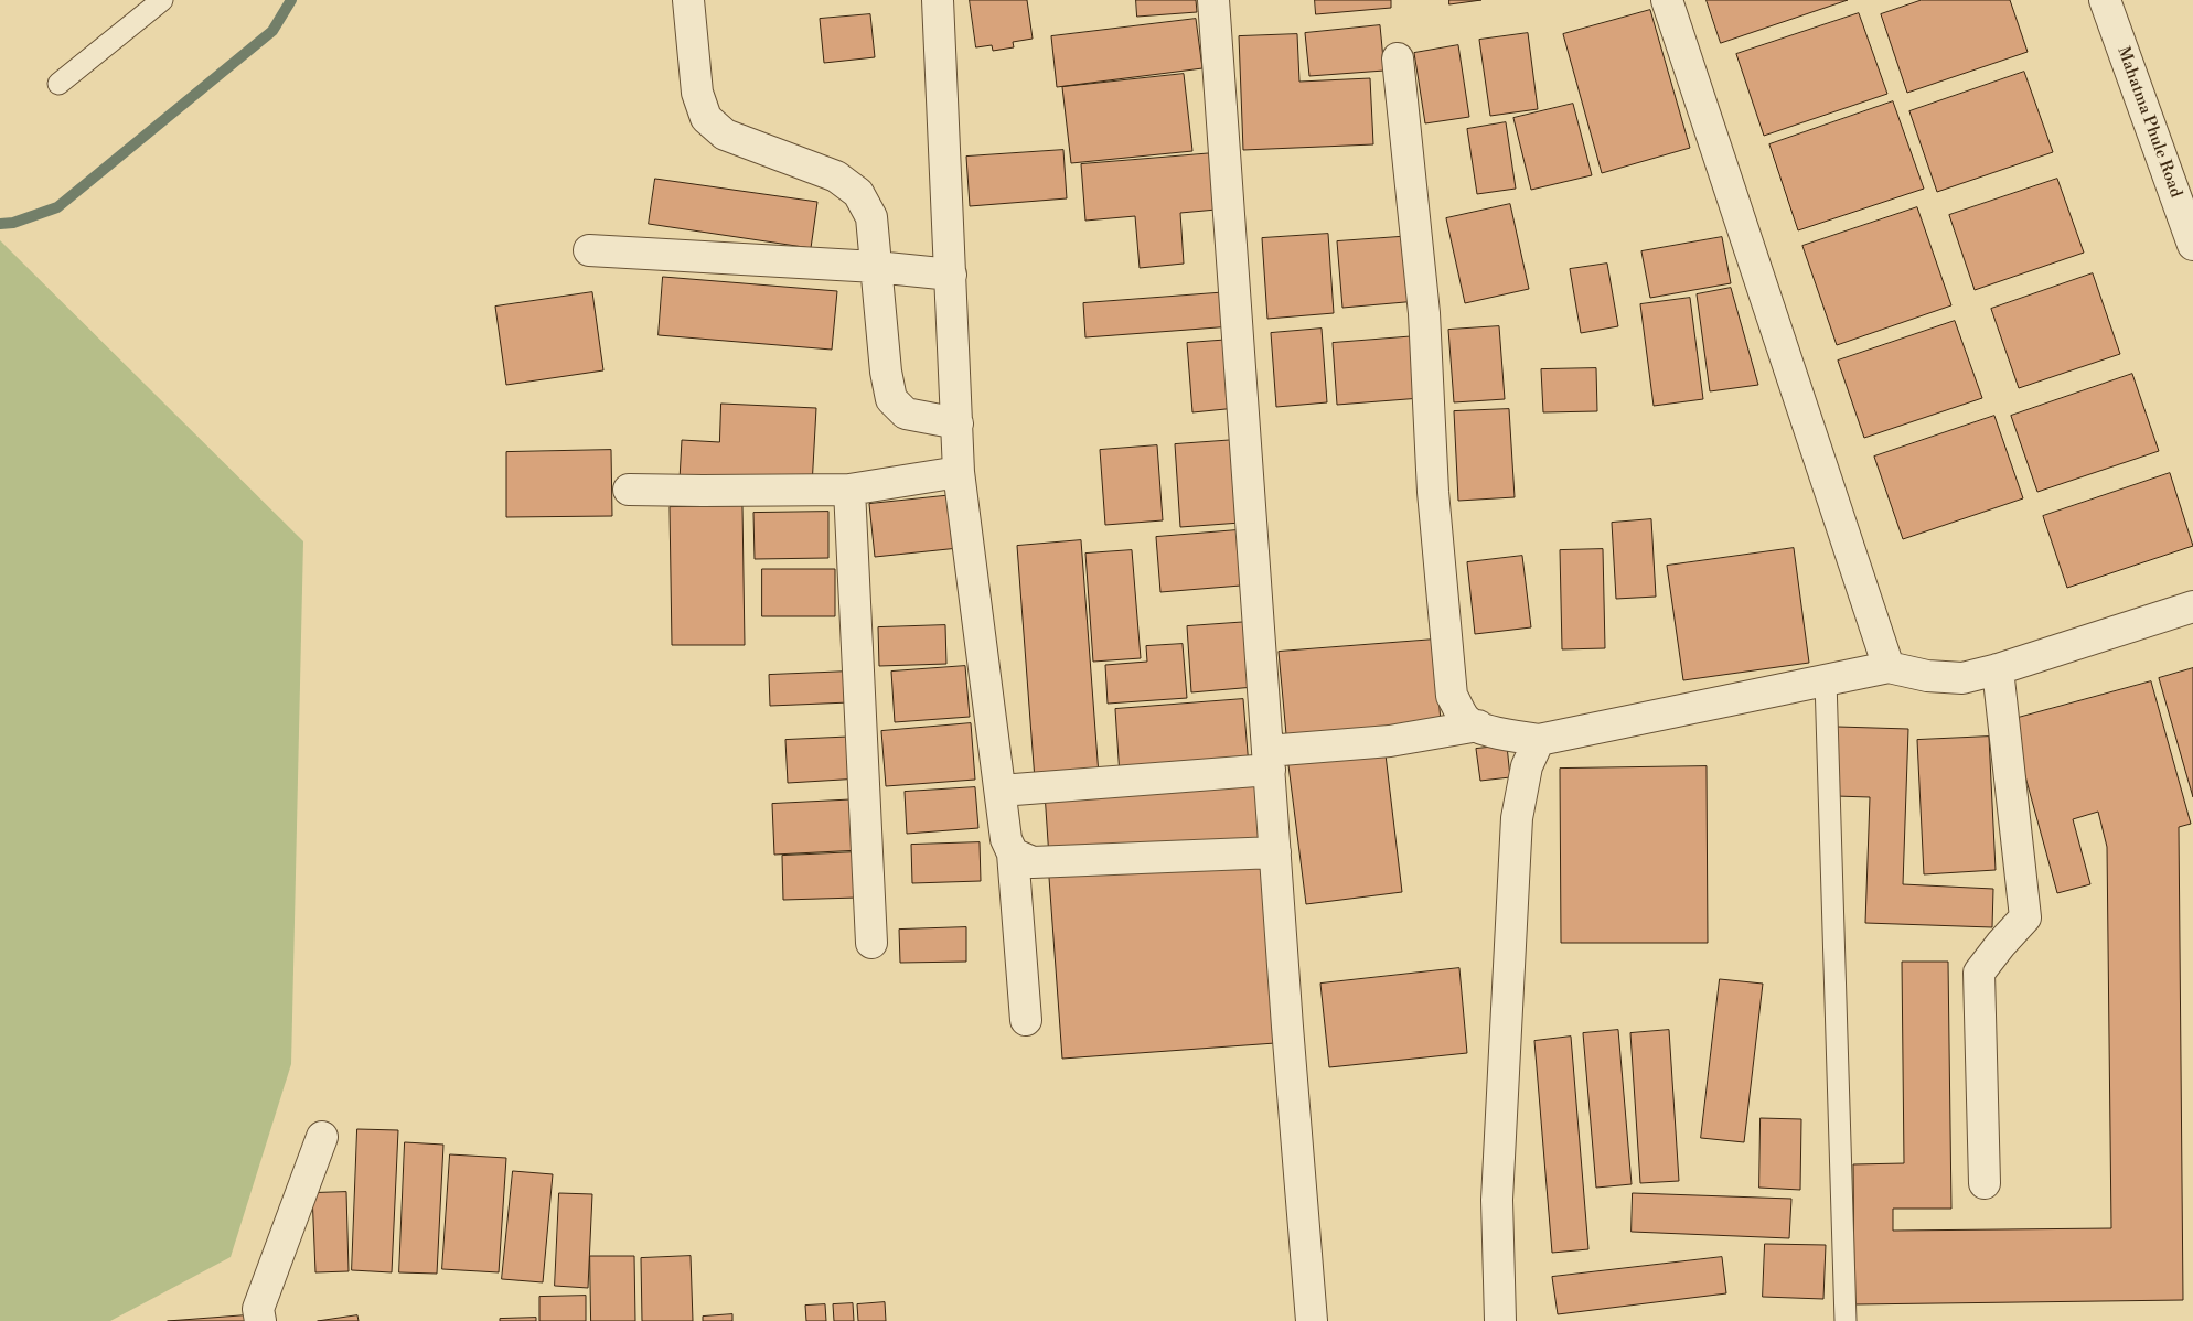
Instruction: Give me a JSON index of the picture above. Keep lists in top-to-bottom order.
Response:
{
  "streets": {
    "street": ["Mahatma Phule Road"]
  }
}
